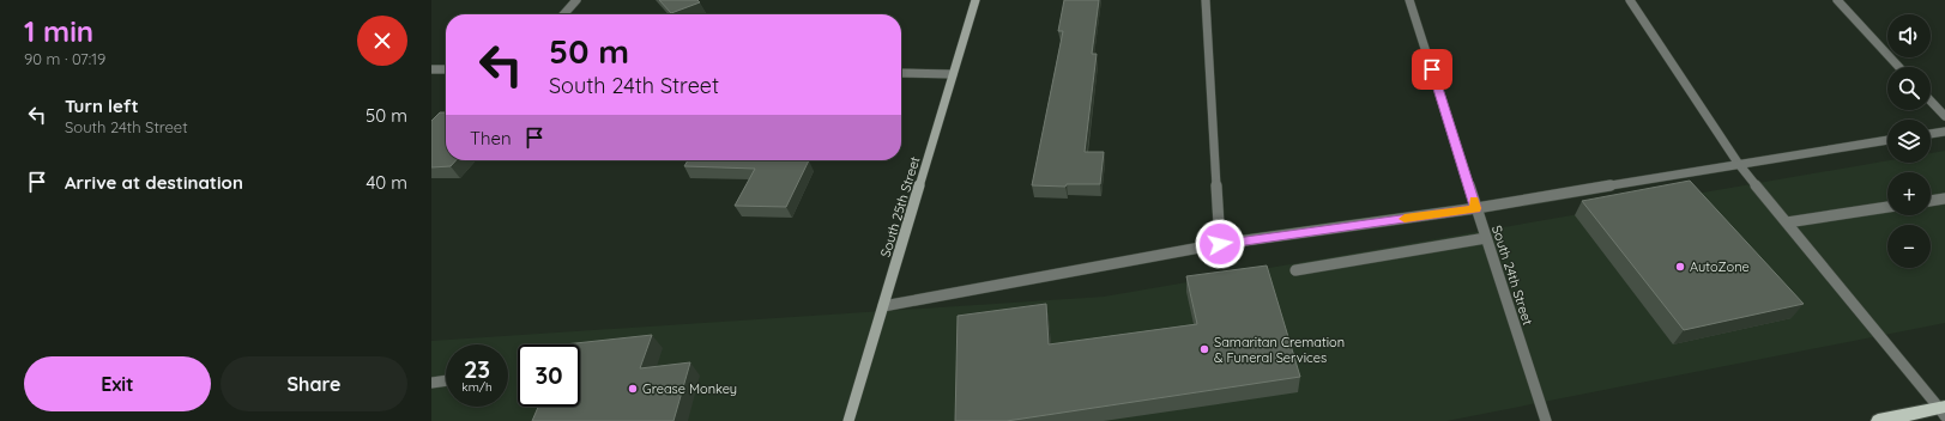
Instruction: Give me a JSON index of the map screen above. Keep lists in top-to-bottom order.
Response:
{
  "streets": {
    "main road": ["South 25th Street"],
    "street": ["South 24th Street"]
  },
  "places": ["AutoZone", "Samaritan Cremation & Funeral Services", "Grease Monkey"],
  "page": {
    "heading": ["1 min", "90 m · 07:19"],
    "map_buttons": ["+", "−"],
    "turn": ["50 m", "South 24th Street"],
    "list": [
      {
        "name": "Turn left",
        "note": "South 24th Street",
        "value": "50 m"
      },
      {
        "name": "Arrive at destination",
        "value": "40 m"
      }
    ],
    "then": "Then",
    "speed": "23 km/h",
    "limit": "30",
    "buttons": ["Exit", "Share"]
  }
}
